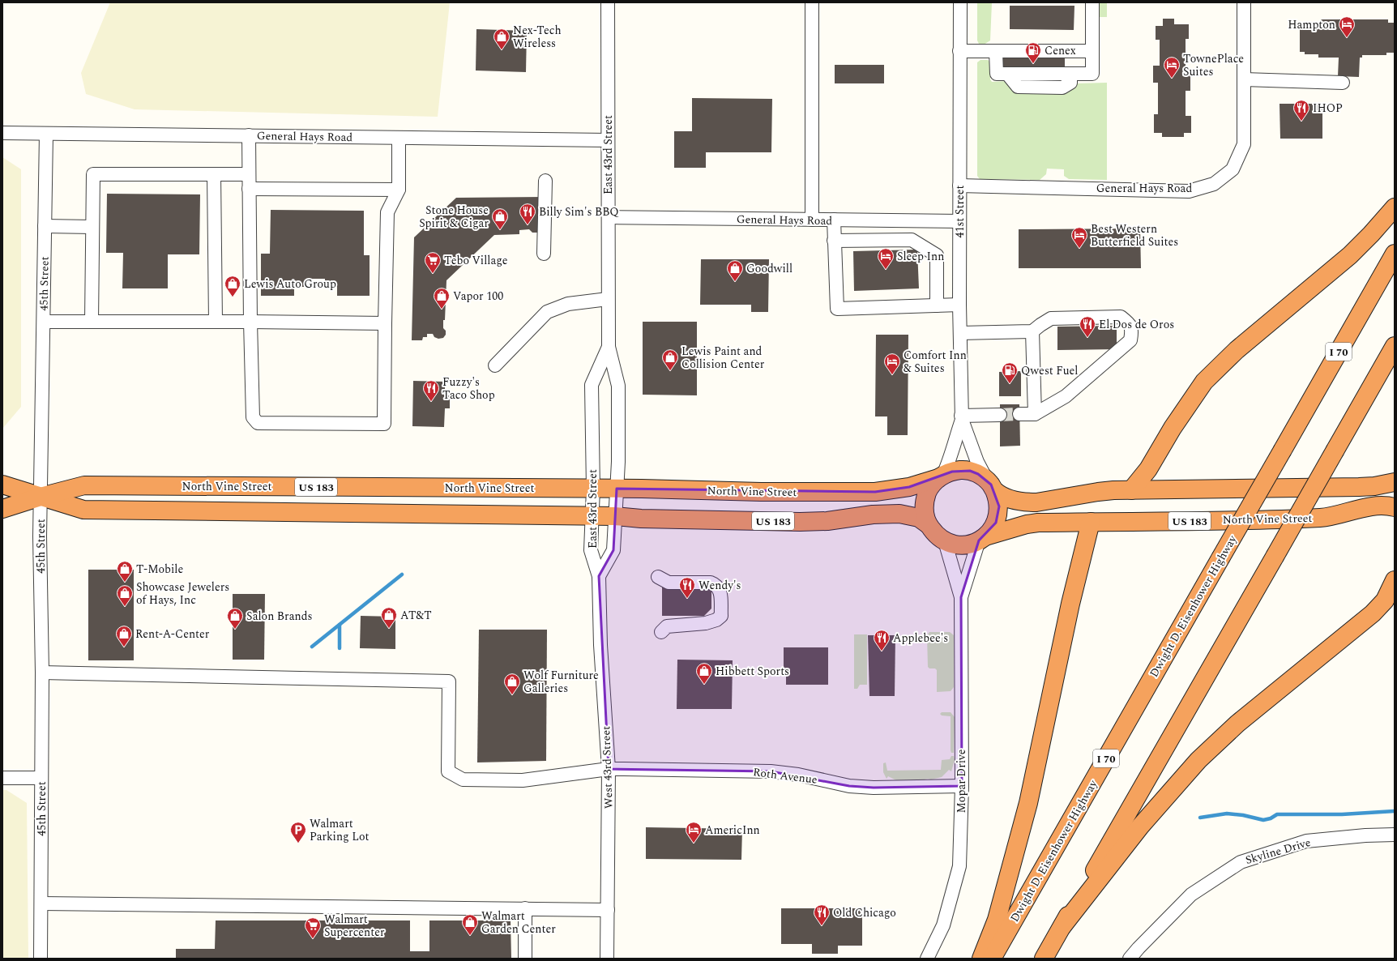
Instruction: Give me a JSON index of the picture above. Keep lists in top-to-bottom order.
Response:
{
  "streets": {
    "highway": [
      "I 70",
      "North Vine Street",
      "US 183",
      "Dwight D. Eisenhower Highway"
    ],
    "street": [
      "General Hays Road",
      "East 43rd Street",
      "41st Street",
      "45th Street",
      "West 43rd Street",
      "Roth Avenue",
      "Mopar Drive",
      "Skyline Drive"
    ]
  },
  "crossings": [
    ["General Hays Road", "East 43rd Street"],
    ["General Hays Road", "41st Street"],
    ["General Hays Road", "45th Street"],
    ["East 43rd Street", "North Vine Street"],
    ["East 43rd Street", "US 183"],
    ["East 43rd Street", "West 43rd Street"],
    ["41st Street", "North Vine Street"],
    ["41st Street", "US 183"],
    ["41st Street", "Mopar Drive"],
    ["45th Street", "North Vine Street"],
    ["45th Street", "US 183"],
    ["45th Street", "Roth Avenue"],
    ["North Vine Street", "US 183"],
    ["North Vine Street", "Mopar Drive"],
    ["US 183", "Mopar Drive"],
    ["West 43rd Street", "Roth Avenue"],
    ["Roth Avenue", "Mopar Drive"]
  ],
  "places": {
    "hotel": [
      "Hampton",
      "TownePlace Suites",
      "Best Western Butterfield Suites",
      "Sleep Inn",
      "Comfort Inn & Suites",
      "AmericInn"
    ],
    "shop": [
      "Nex-Tech Wireless",
      "Stone House Spirit & Cigar",
      "Goodwill",
      "Lewis Auto Group",
      "Vapor 100",
      "Lewis Paint and Collision Center",
      "T-Mobile",
      "Showcase Jewelers of Hays, Inc",
      "AT&T",
      "Salon Brands",
      "Rent-A-Center",
      "Hibbett Sports",
      "Wolf Furniture Galleries",
      "Walmart Garden Center"
    ],
    "fuel station": ["Cenex", "Qwest Fuel"],
    "restaurant": [
      "IHOP",
      "Billy Sim's BBQ",
      "El Dos de Oros",
      "Fuzzy's Taco Shop",
      "Wendy's",
      "Applebee's",
      "Old Chicago"
    ],
    "supermarket": ["Tebo Village", "Walmart Supercenter"],
    "parking": ["Walmart Parking Lot"]
  }
}
